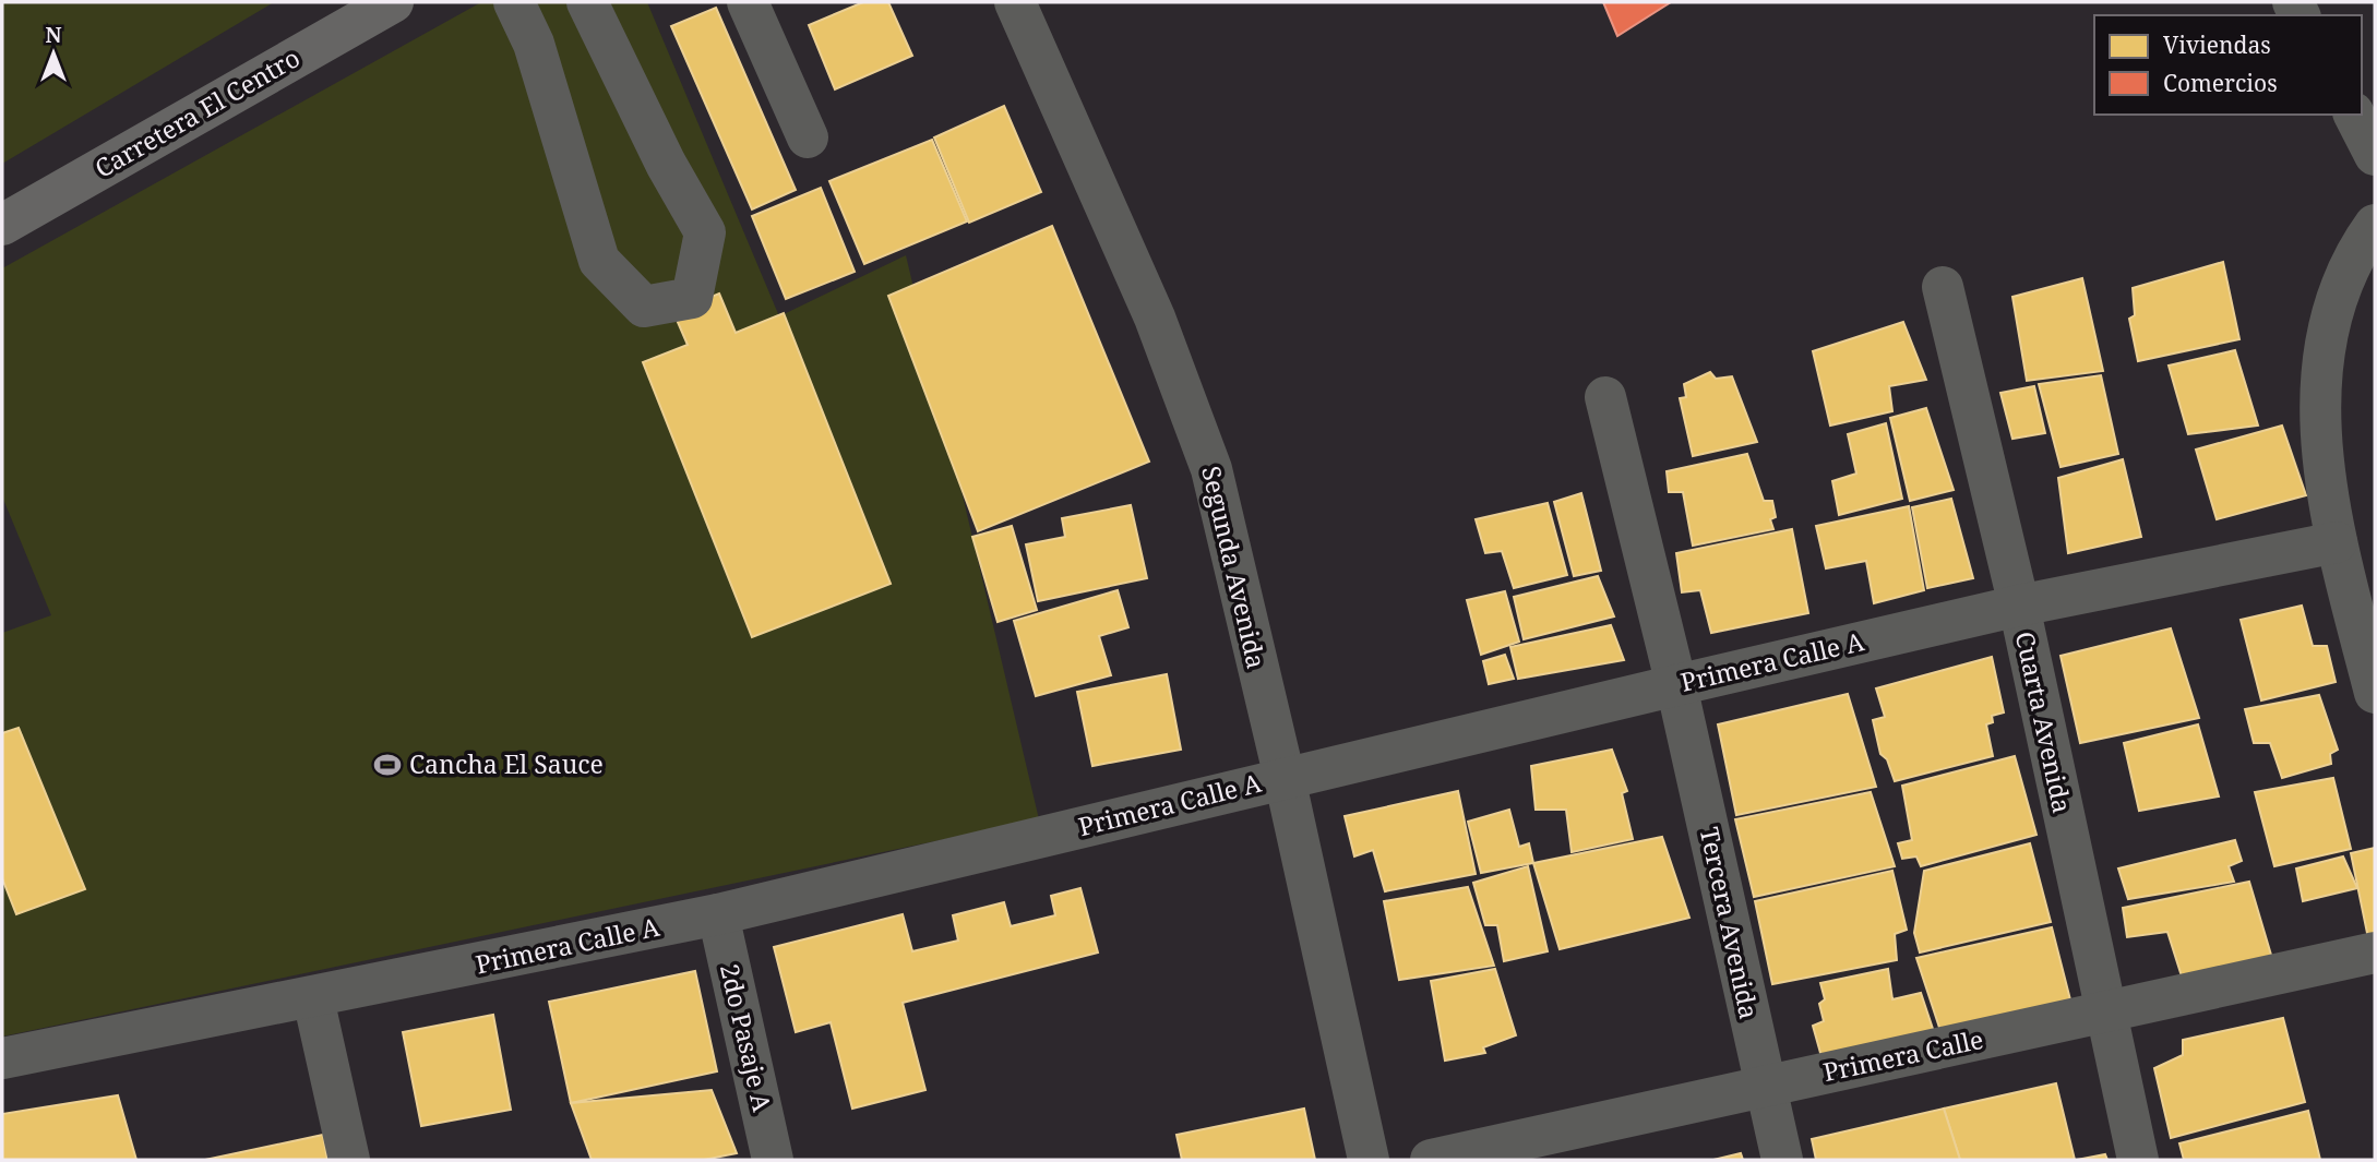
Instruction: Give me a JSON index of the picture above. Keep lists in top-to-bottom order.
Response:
{
  "streets": {
    "main road": ["Carretera El Centro"],
    "street": [
      "Segunda Avenida",
      "Primera Calle A",
      "Cuarta Avenida",
      "Tercera Avenida",
      "2do Pasaje A",
      "Primera Calle"
    ]
  },
  "crossings": [
    ["Segunda Avenida", "Primera Calle A"],
    ["Primera Calle A", "Cuarta Avenida"],
    ["Primera Calle A", "Tercera Avenida"],
    ["Primera Calle A", "2do Pasaje A"],
    ["Cuarta Avenida", "Primera Calle"],
    ["Tercera Avenida", "Primera Calle"]
  ],
  "places": {
    "sports": ["Cancha El Sauce"]
  },
  "legend": ["Viviendas", "Comercios"],
  "north": "top"
}
